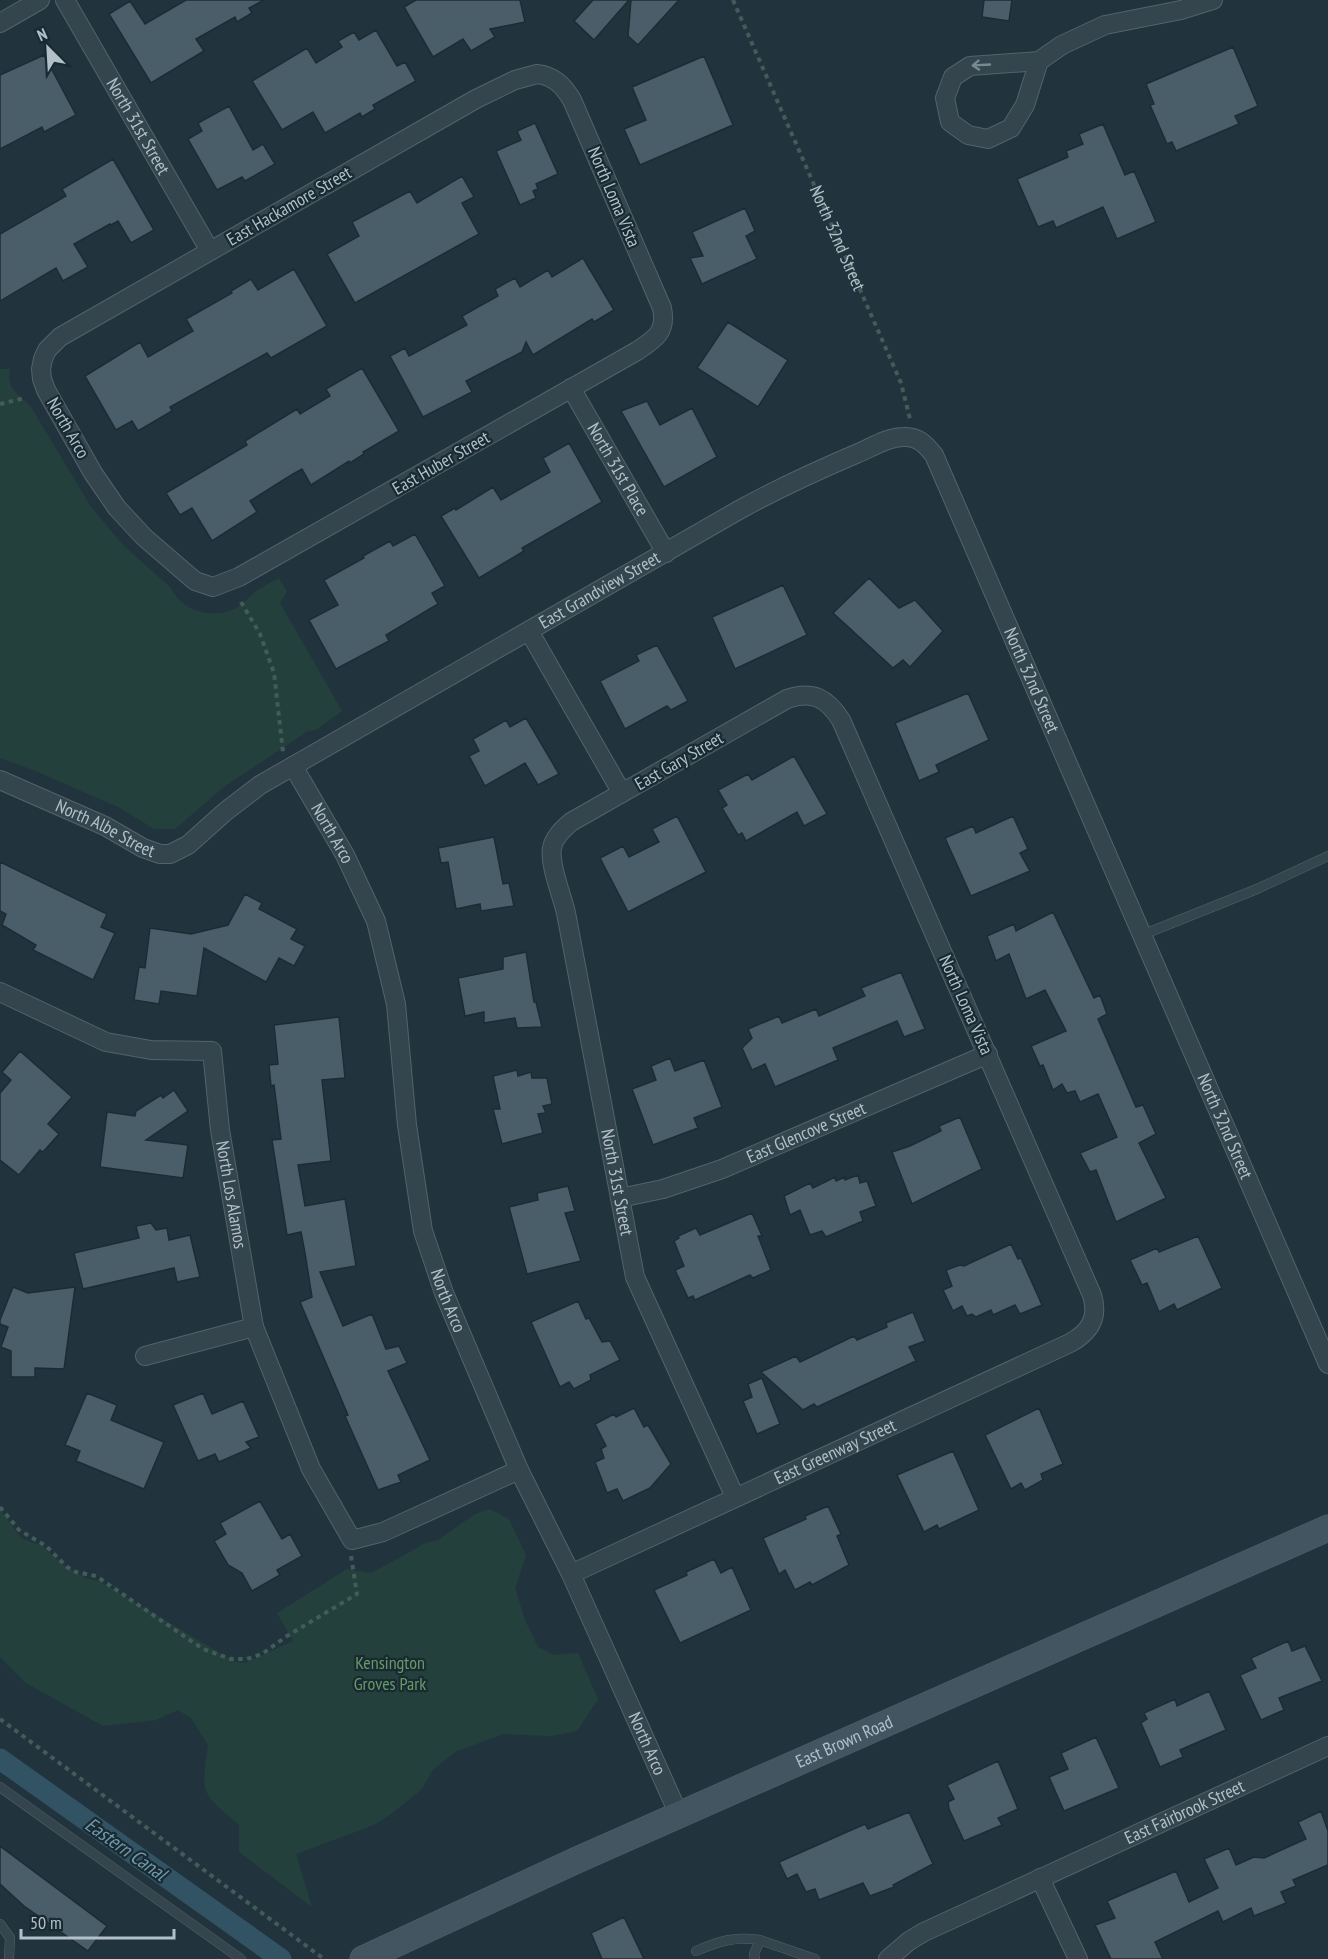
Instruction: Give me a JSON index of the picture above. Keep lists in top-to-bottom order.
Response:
{
  "streets": {
    "main road": ["East Brown Road"],
    "street": [
      "North 31st Street",
      "North Loma Vista",
      "East Hackamore Street",
      "North 32nd Street",
      "North Arco",
      "East Huber Street",
      "North 31st Place",
      "East Grandview Street",
      "East Gary Street",
      "North Albe Street",
      "East Glencove Street",
      "North Los Alamos",
      "East Greenway Street",
      "East Fairbrook Street"
    ]
  },
  "crossings": [
    ["North 31st Street", "East Hackamore Street"],
    ["North 31st Street", "East Gary Street"],
    ["North 31st Street", "East Glencove Street"],
    ["North 31st Street", "East Greenway Street"],
    ["North Loma Vista", "East Hackamore Street"],
    ["North Loma Vista", "East Huber Street"],
    ["North Loma Vista", "East Gary Street"],
    ["North Loma Vista", "East Glencove Street"],
    ["North Loma Vista", "East Greenway Street"],
    ["East Hackamore Street", "North Arco"],
    ["North 32nd Street", "East Grandview Street"],
    ["North Arco", "East Huber Street"],
    ["North Arco", "East Grandview Street"],
    ["North Arco", "North Albe Street"],
    ["North Arco", "East Greenway Street"],
    ["North Arco", "East Brown Road"],
    ["East Huber Street", "North 31st Place"],
    ["North 31st Place", "East Grandview Street"],
    ["East Grandview Street", "North Albe Street"]
  ],
  "water": ["Eastern Canal"],
  "parks": ["Kensington Groves Park"],
  "scale_bar": "50 m",
  "north": "top left"
}
